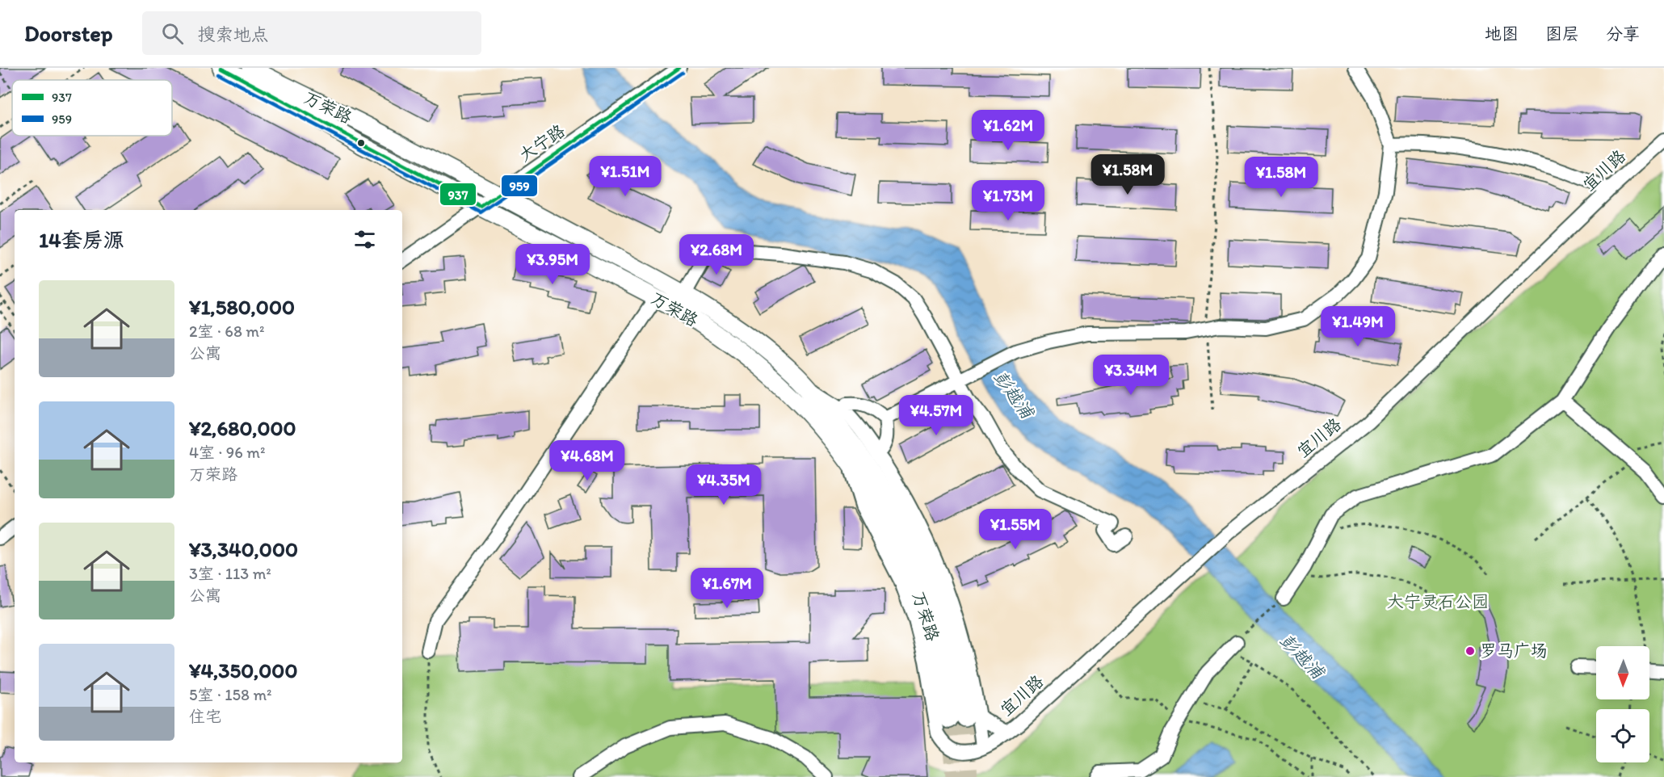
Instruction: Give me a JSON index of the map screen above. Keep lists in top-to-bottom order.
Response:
{
  "streets": {
    "main road": ["万荣路"],
    "street": ["大宁路", "宜川路"]
  },
  "crossings": [
    ["万荣路", "大宁路"]
  ],
  "water": ["彭越浦"],
  "parks": ["大宁灵石公园"],
  "places": ["罗马广场"],
  "lines": ["transit line 937", "transit line 959"],
  "legend": ["937", "959"],
  "north": "bottom",
  "page": {
    "header": "Doorstep",
    "search": "搜索地点",
    "nav": ["地图", "图层", "分享"],
    "price": [
      "¥1.62M",
      "¥1.58M",
      "¥1.51M",
      "¥1.58M",
      "¥1.73M",
      "¥2.68M",
      "¥3.95M",
      "¥1.49M",
      "¥3.34M",
      "¥4.57M",
      "¥4.68M",
      "¥4.35M",
      "¥1.55M",
      "¥1.67M"
    ],
    "heading": "14套房源",
    "list": [
      {
        "name": "¥1,580,000",
        "note": "2室 · 68 m² · 公寓"
      },
      {
        "name": "¥2,680,000",
        "note": "4室 · 96 m² · 万荣路"
      },
      {
        "name": "¥3,340,000",
        "note": "3室 · 113 m² · 公寓"
      },
      {
        "name": "¥4,350,000",
        "note": "5室 · 158 m² · 住宅"
      }
    ]
  }
}
